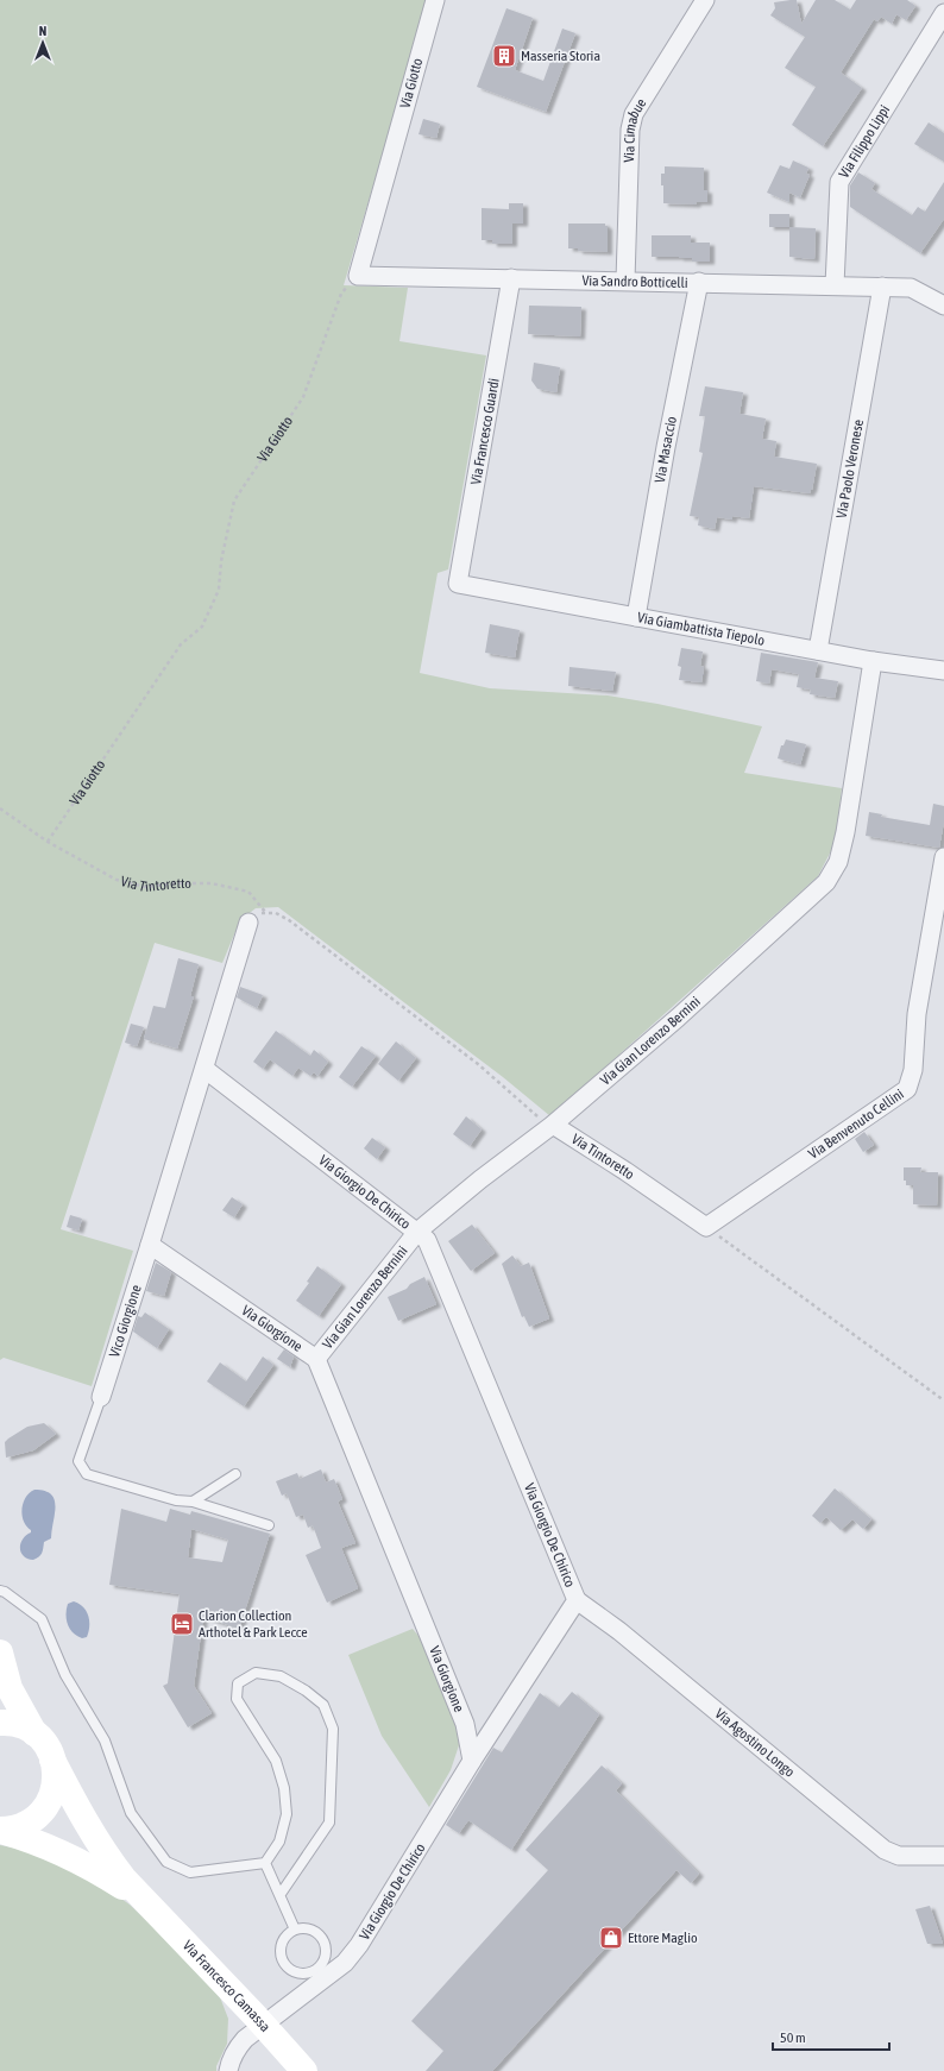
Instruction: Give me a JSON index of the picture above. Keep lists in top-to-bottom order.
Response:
{
  "streets": {
    "street": [
      "Via Giotto",
      "Via Cimabue",
      "Via Filippo Lippi",
      "Via Sandro Botticelli",
      "Via Francesco Guardi",
      "Via Masaccio",
      "Via Paolo Veronese",
      "Via Giambattista Tiepolo",
      "Via Tintoretto",
      "Via Gian Lorenzo Bernini",
      "Via Benvenuto Cellini",
      "Via Giorgio De Chirico",
      "Vico Giorgione",
      "Via Giorgione",
      "Via Agostino Longo",
      "Via Francesco Camassa"
    ]
  },
  "crossings": [
    ["Via Giotto", "Via Sandro Botticelli"],
    ["Via Giotto", "Via Tintoretto"],
    ["Via Cimabue", "Via Sandro Botticelli"],
    ["Via Filippo Lippi", "Via Sandro Botticelli"],
    ["Via Sandro Botticelli", "Via Francesco Guardi"],
    ["Via Sandro Botticelli", "Via Masaccio"],
    ["Via Sandro Botticelli", "Via Paolo Veronese"],
    ["Via Francesco Guardi", "Via Giambattista Tiepolo"],
    ["Via Masaccio", "Via Giambattista Tiepolo"],
    ["Via Paolo Veronese", "Via Giambattista Tiepolo"],
    ["Via Giambattista Tiepolo", "Via Gian Lorenzo Bernini"],
    ["Via Tintoretto", "Via Gian Lorenzo Bernini"],
    ["Via Tintoretto", "Via Benvenuto Cellini"],
    ["Via Gian Lorenzo Bernini", "Via Giorgio De Chirico"],
    ["Via Gian Lorenzo Bernini", "Via Giorgione"],
    ["Via Giorgio De Chirico", "Via Giorgione"],
    ["Via Giorgio De Chirico", "Via Agostino Longo"],
    ["Via Giorgio De Chirico", "Via Francesco Camassa"],
    ["Vico Giorgione", "Via Giorgione"]
  ],
  "places": {
    "building": ["Masseria Storia"],
    "hotel": ["Clarion Collection Arthotel & Park Lecce"],
    "shop": ["Ettore Maglio"]
  },
  "scale_bar": "50 m",
  "north": "top"
}
